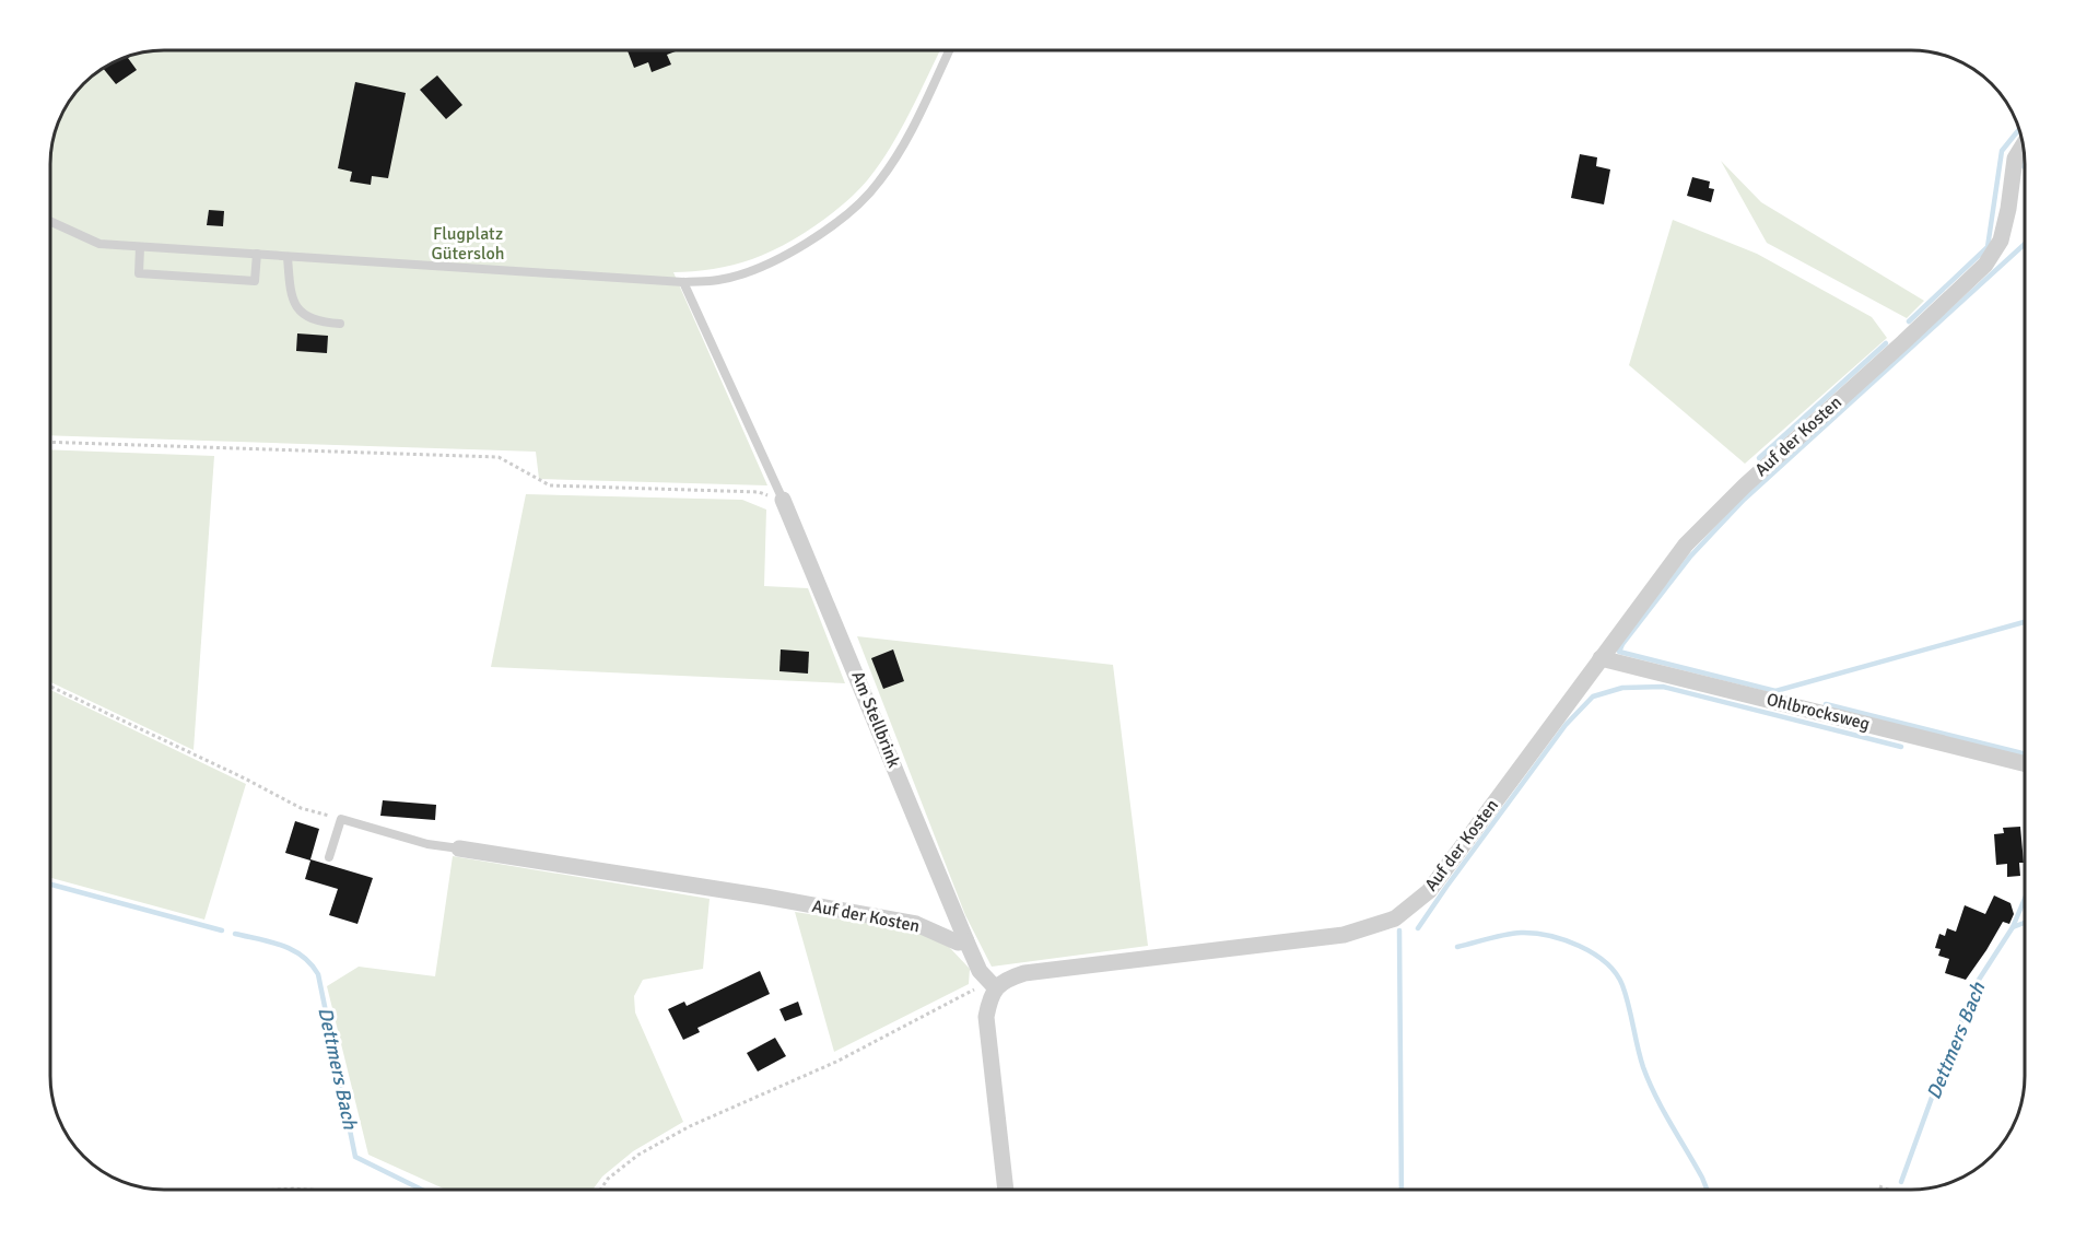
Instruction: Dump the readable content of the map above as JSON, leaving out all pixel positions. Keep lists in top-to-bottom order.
{
  "streets": {
    "street": ["Auf der Kosten", "Ohlbrocksweg", "Am Stellbrink"]
  },
  "crossings": [
    ["Auf der Kosten", "Ohlbrocksweg"],
    ["Auf der Kosten", "Am Stellbrink"]
  ],
  "water": ["Dettmers Bach"],
  "parks": ["Flugplatz Gütersloh"]
}
